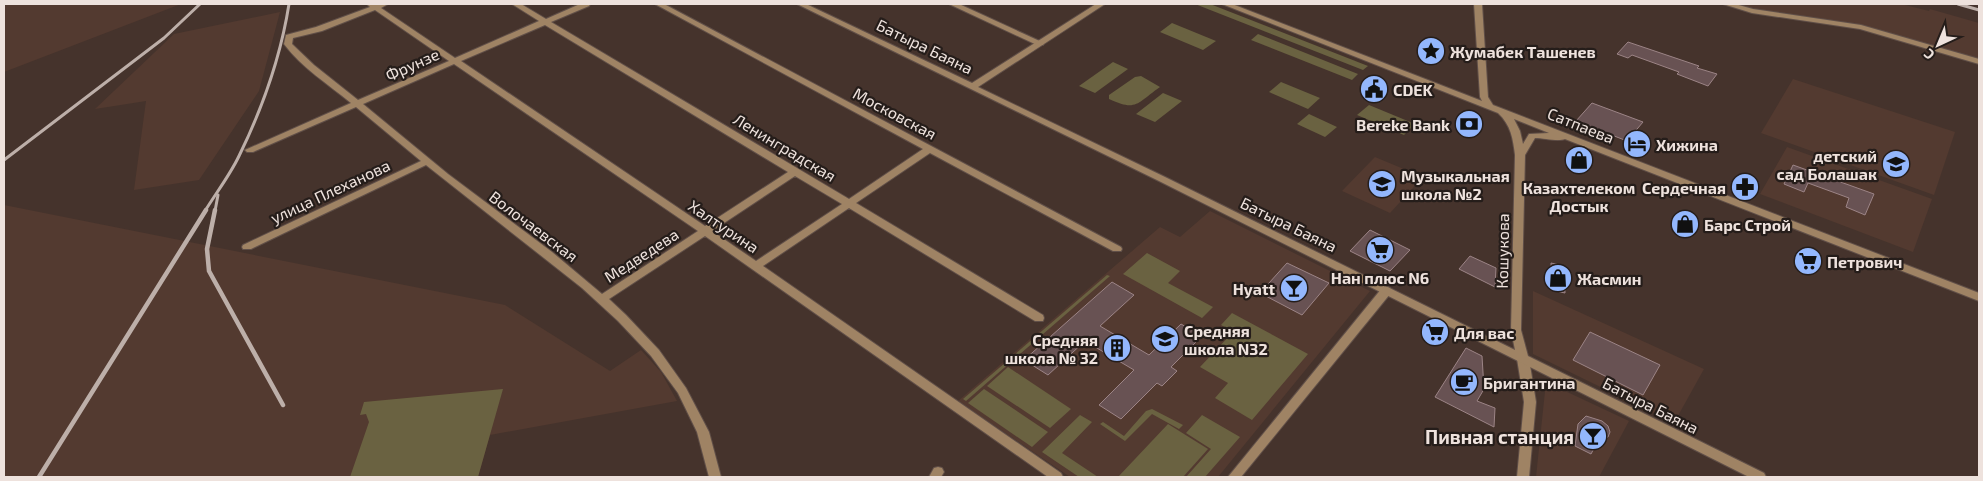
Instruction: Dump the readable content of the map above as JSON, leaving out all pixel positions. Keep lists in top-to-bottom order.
{
  "streets": {
    "street": [
      "Батыра Баяна",
      "Фрунзе",
      "Московская",
      "Сатпаева",
      "Ленинградская",
      "улица Плеханова",
      "Волочаевская",
      "Халтурина",
      "Кошукова",
      "Медведева"
    ]
  },
  "crossings": [
    ["Батыра Баяна", "Кошукова"],
    ["Фрунзе", "Ленинградская"],
    ["Фрунзе", "Волочаевская"],
    ["Фрунзе", "Халтурина"],
    ["Сатпаева", "Кошукова"],
    ["Ленинградская", "Медведева"],
    ["улица Плеханова", "Волочаевская"],
    ["Волочаевская", "Халтурина"],
    ["Волочаевская", "Медведева"],
    ["Халтурина", "Медведева"]
  ],
  "places": {
    "place": ["Жумабек Ташенев"],
    "public building": ["CDEK"],
    "bank": ["Bereke Bank"],
    "hotel": ["Хижина"],
    "shop": ["Казахтелеком Достык", "Барс Строй", "Жасмин"],
    "school or university": ["детский сад Болашак", "Музыкальная школа №2", "Средняя школа N32"],
    "pharmacy": ["Сердечная"],
    "supermarket": ["Нан плюс N6", "Петрович", "Для вас"],
    "bar": ["Hyatt", "Пивная станция"],
    "building": ["Средняя школа № 32"],
    "cafe": ["Бригантина"]
  },
  "north": "bottom left"
}
